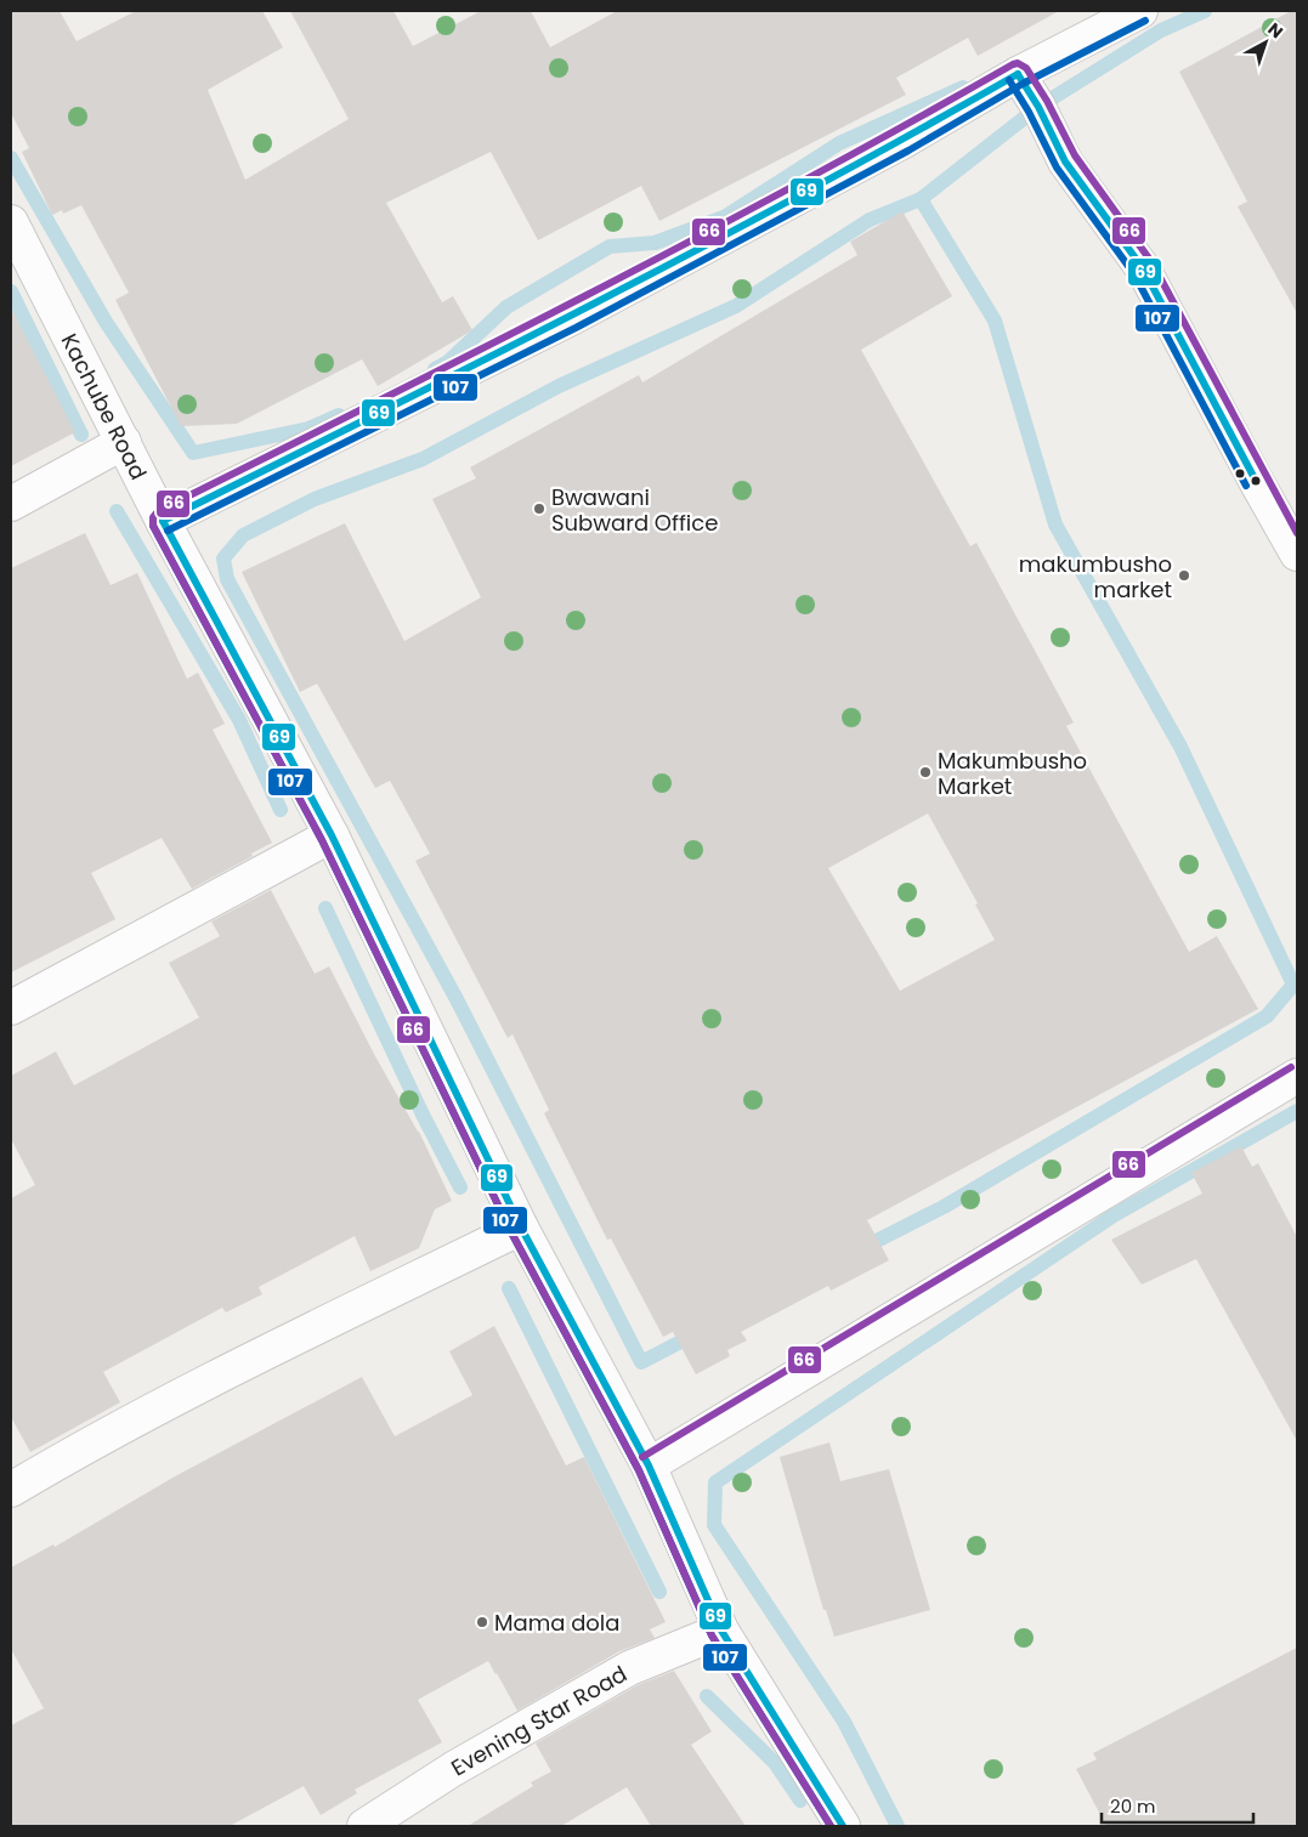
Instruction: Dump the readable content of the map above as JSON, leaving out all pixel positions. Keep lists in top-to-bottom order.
{
  "streets": {
    "street": ["Kachube Road", "Evening Star Road"]
  },
  "crossings": [
    ["Kachube Road", "Evening Star Road"]
  ],
  "places": [
    "Bwawani Subward Office",
    "makumbusho market",
    "Makumbusho Market",
    "Mama dola"
  ],
  "lines": ["transit line 107", "transit line 66", "transit line 69"],
  "scale_bar": "20 m",
  "north": "top right"
}
